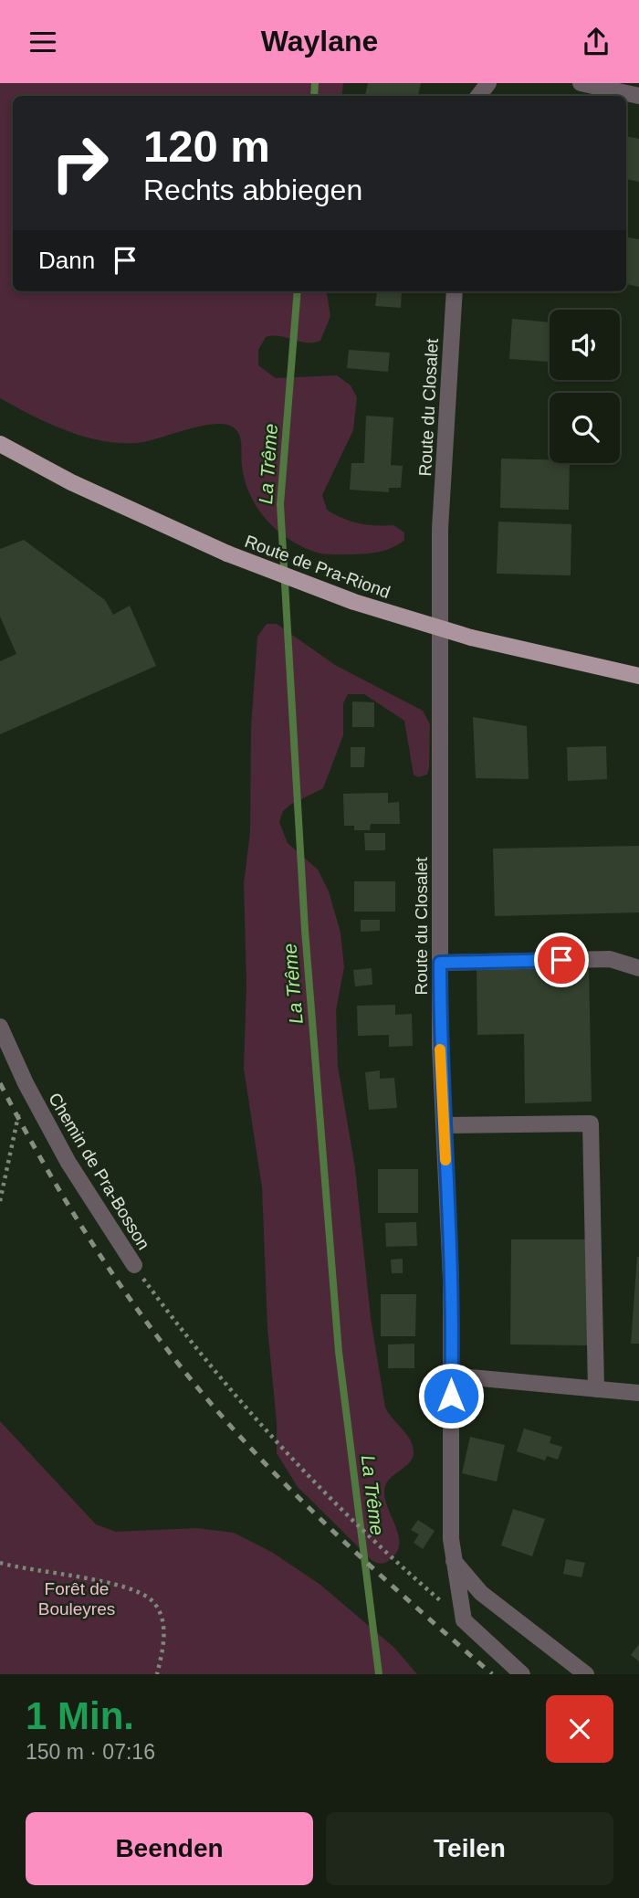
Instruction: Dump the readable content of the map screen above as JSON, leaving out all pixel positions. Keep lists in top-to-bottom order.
{
  "streets": {
    "main road": ["Route de Pra-Riond"],
    "street": ["Route du Closalet", "Chemin de Pra-Bosson"]
  },
  "water": ["La Trême"],
  "parks": ["Forêt de Bouleyres"],
  "page": {
    "header": "Waylane",
    "turn": ["120 m", "Rechts abbiegen"],
    "then": "Dann",
    "heading": ["1 Min.", "150 m · 07:16"],
    "buttons": ["Beenden", "Teilen"]
  }
}
